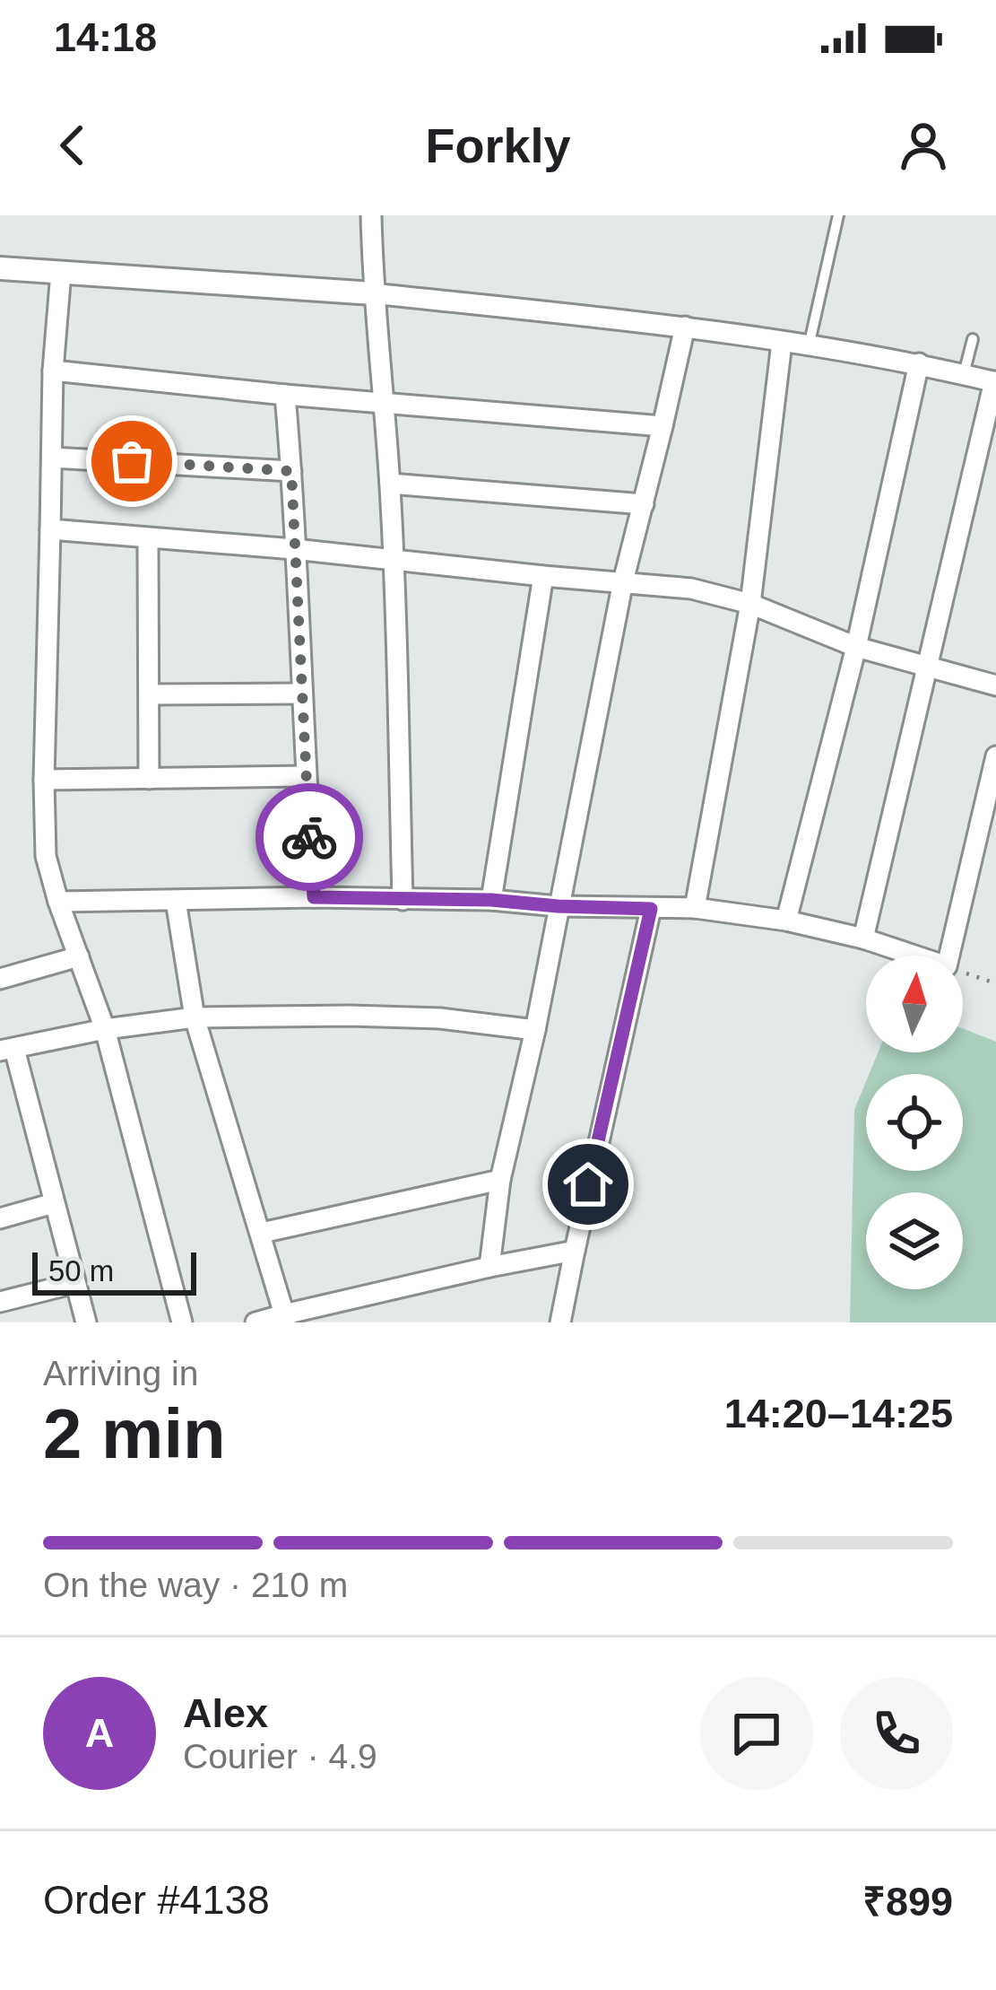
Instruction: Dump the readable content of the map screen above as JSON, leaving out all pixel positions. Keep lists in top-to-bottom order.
{
  "scale_bar": "50 m",
  "north": "top",
  "page": {
    "status": "14:18",
    "header": "Forkly",
    "scale": "50 m",
    "heading": ["2 min", "Arriving in", "14:20–14:25"],
    "panel": [
      "Alex",
      "Courier · 4.9",
      "Order #4138",
      "₹899"
    ],
    "bar": "On the way · 210 m",
    "round": "A"
  }
}
